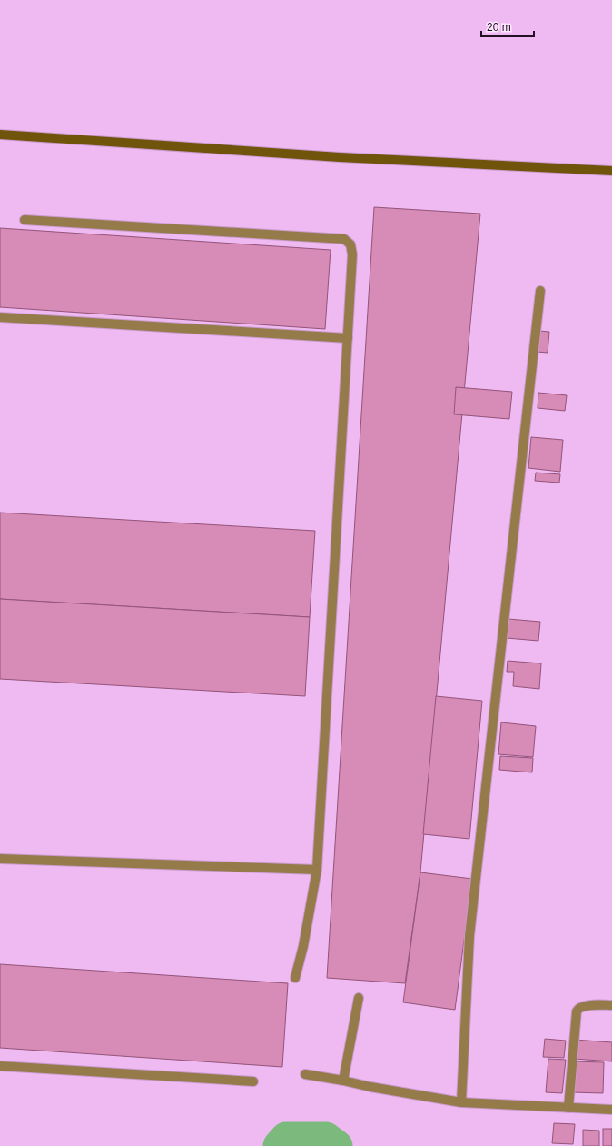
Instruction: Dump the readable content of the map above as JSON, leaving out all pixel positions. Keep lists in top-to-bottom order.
{
  "scale_bar": "20 m"
}
